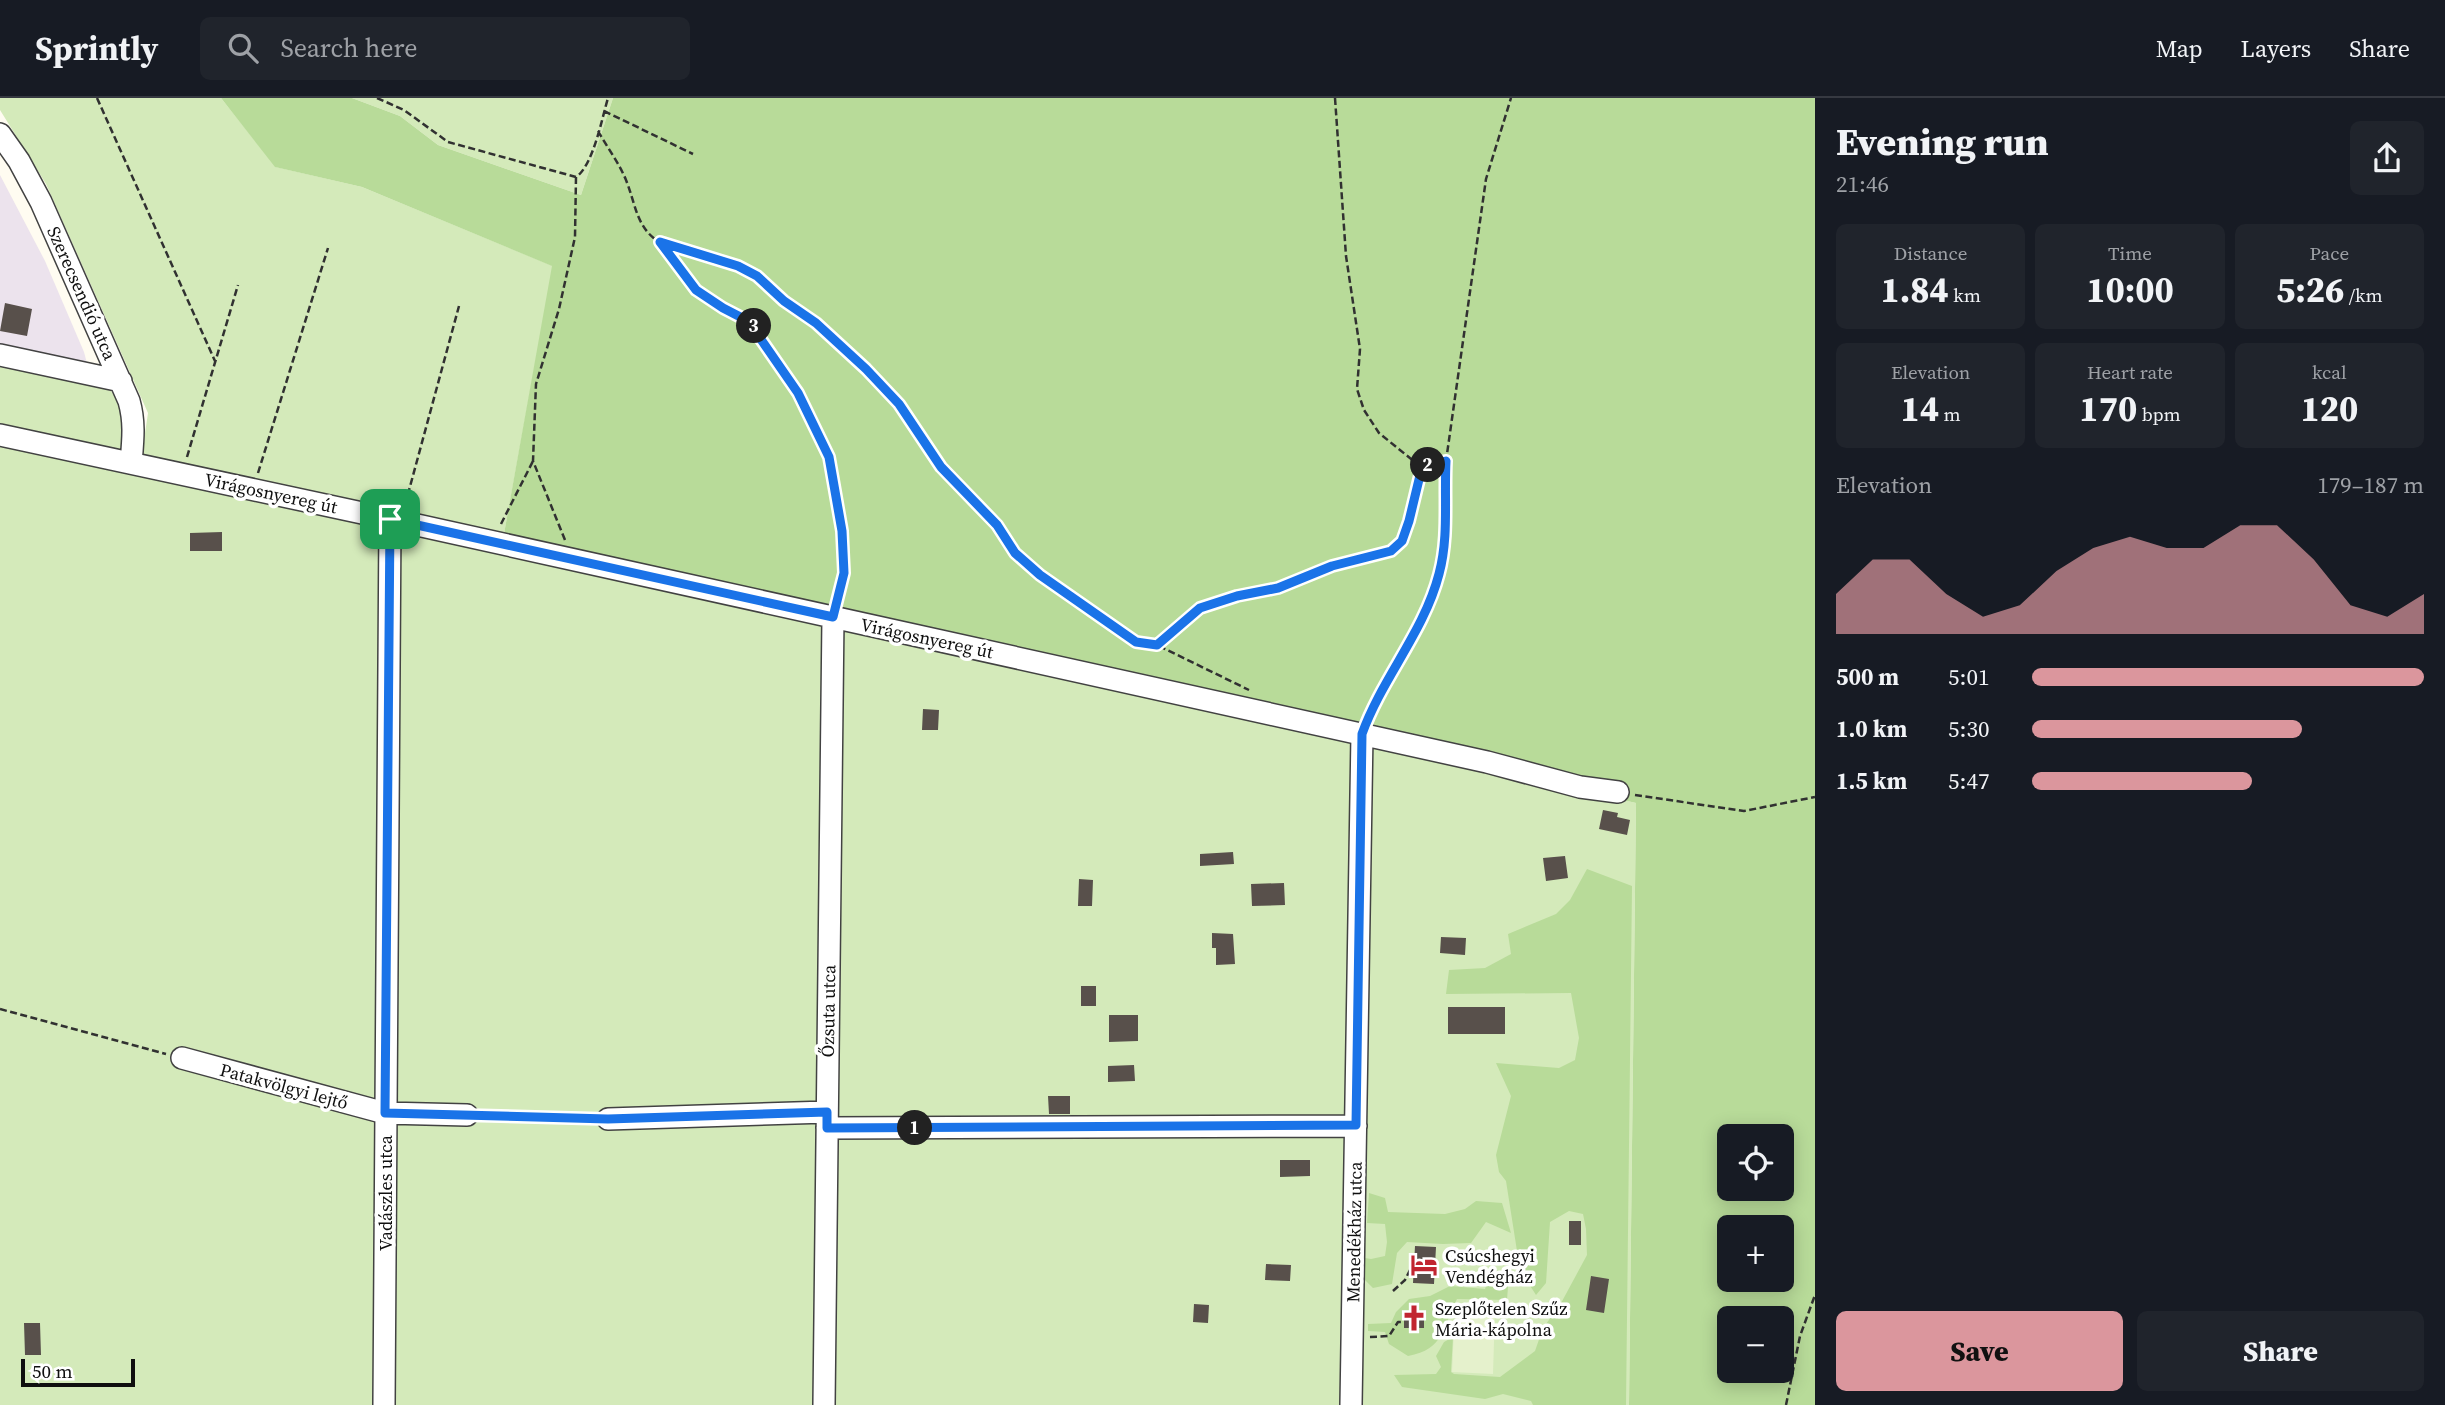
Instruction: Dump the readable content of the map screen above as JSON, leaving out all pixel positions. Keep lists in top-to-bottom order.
{
  "streets": {
    "street": [
      "Szerecsendió utca",
      "Virágosnyereg út",
      "Őzsuta utca",
      "Patakvölgyi lejtő",
      "Vadászles utca",
      "Menedékház utca"
    ]
  },
  "crossings": [
    ["Szerecsendió utca", "Virágosnyereg út"],
    ["Virágosnyereg út", "Őzsuta utca"],
    ["Virágosnyereg út", "Vadászles utca"],
    ["Virágosnyereg út", "Menedékház utca"],
    ["Patakvölgyi lejtő", "Vadászles utca"]
  ],
  "places": {
    "hotel": ["Csúcshegyi Vendégház"],
    "church": ["Szeplőtelen Szűz Mária-kápolna"]
  },
  "scale_bar": "50 m",
  "page": {
    "header": "Sprintly",
    "search": "Search here",
    "nav": ["Map", "Layers", "Share"],
    "heading": ["Evening run", "21:46"],
    "stats": [
      ["Distance", "1.84 km"],
      ["Time", "10:00"],
      ["Pace", "5:26 /km"],
      ["Elevation", "14 m"],
      ["Heart rate", "170 bpm"],
      ["kcal", "120"]
    ],
    "pins": ["3", "2", "1"],
    "chart": ["Elevation", "179–187 m"],
    "list": [
      {
        "name": "500 m",
        "note": "5:01"
      },
      {
        "name": "1.0 km",
        "note": "5:30"
      },
      {
        "name": "1.5 km",
        "note": "5:47"
      }
    ],
    "map_buttons": ["+", "−"],
    "buttons": ["Save", "Share"],
    "scale": "50 m"
  }
}
